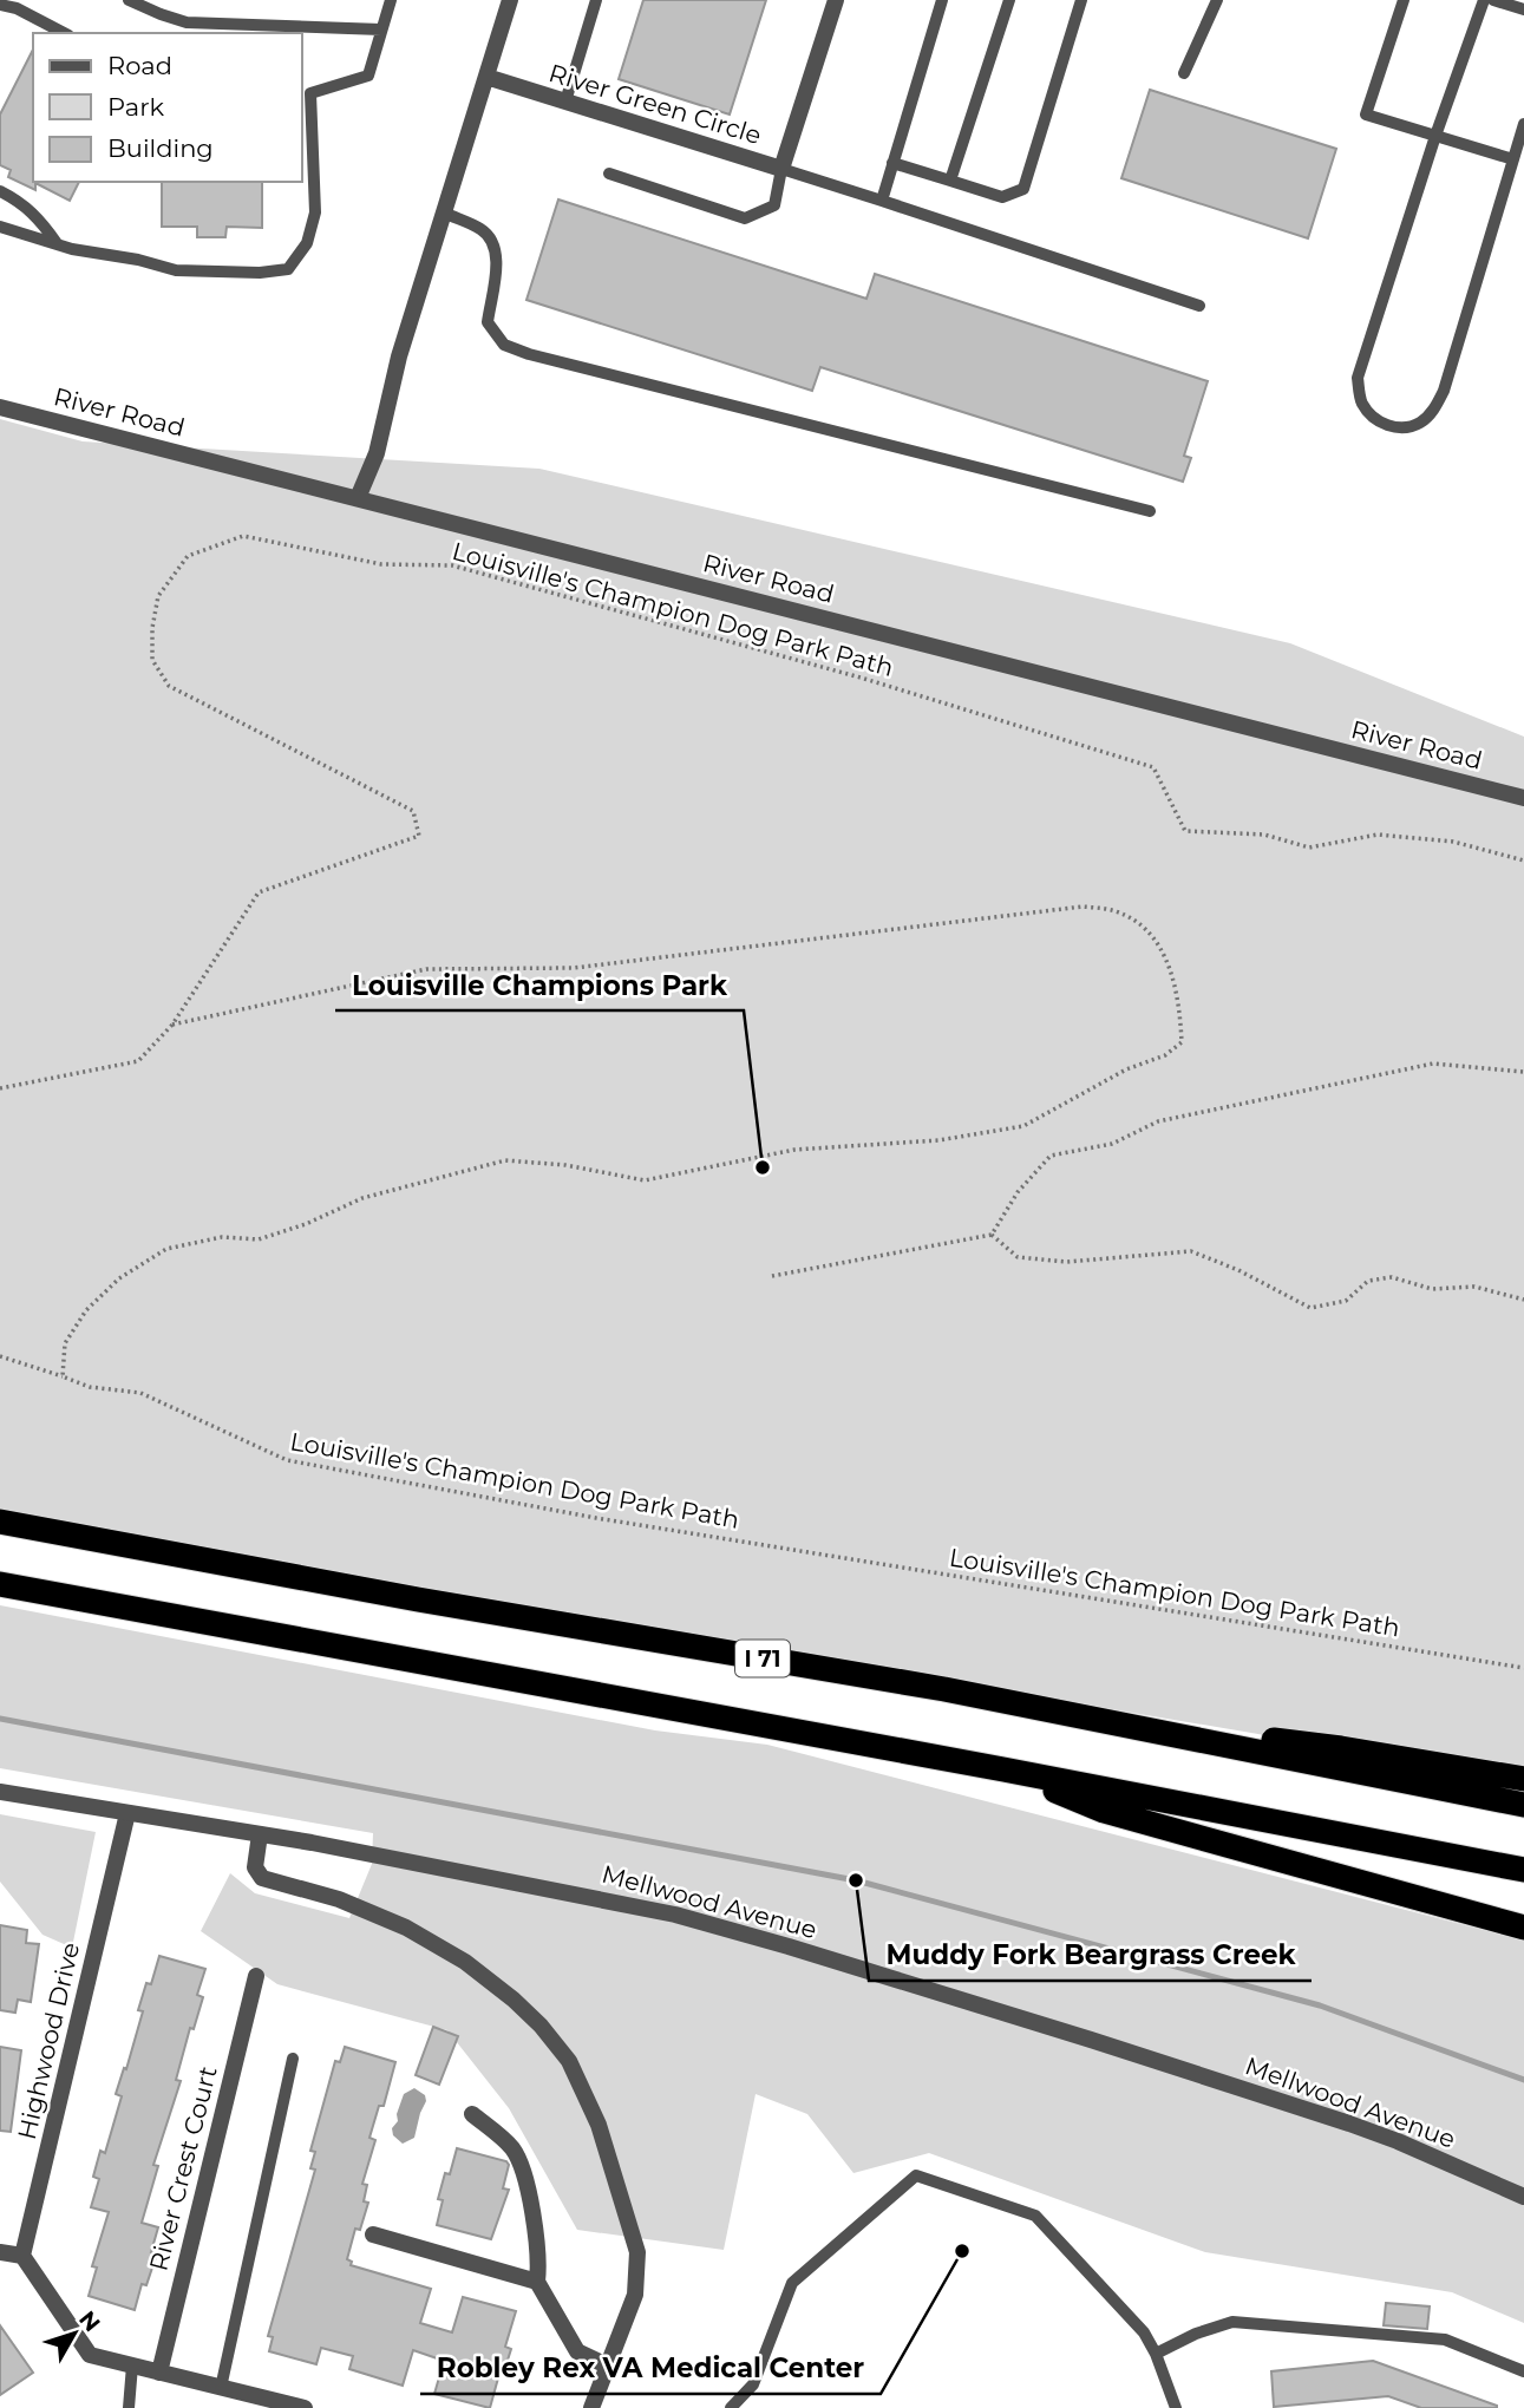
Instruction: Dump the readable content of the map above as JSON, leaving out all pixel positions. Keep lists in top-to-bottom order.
{
  "streets": {
    "highway": ["I 71"],
    "street": [
      "River Green Circle",
      "River Road",
      "Mellwood Avenue",
      "Highwood Drive",
      "River Crest Court"
    ],
    "path": ["Louisville's Champion Dog Park Path"]
  },
  "crossings": [
    ["Mellwood Avenue", "Highwood Drive"]
  ],
  "places": ["Louisville Champions Park", "Muddy Fork Beargrass Creek", "Robley Rex VA Medical Center"],
  "legend": ["Road", "Park", "Building"],
  "north": "top right"
}
